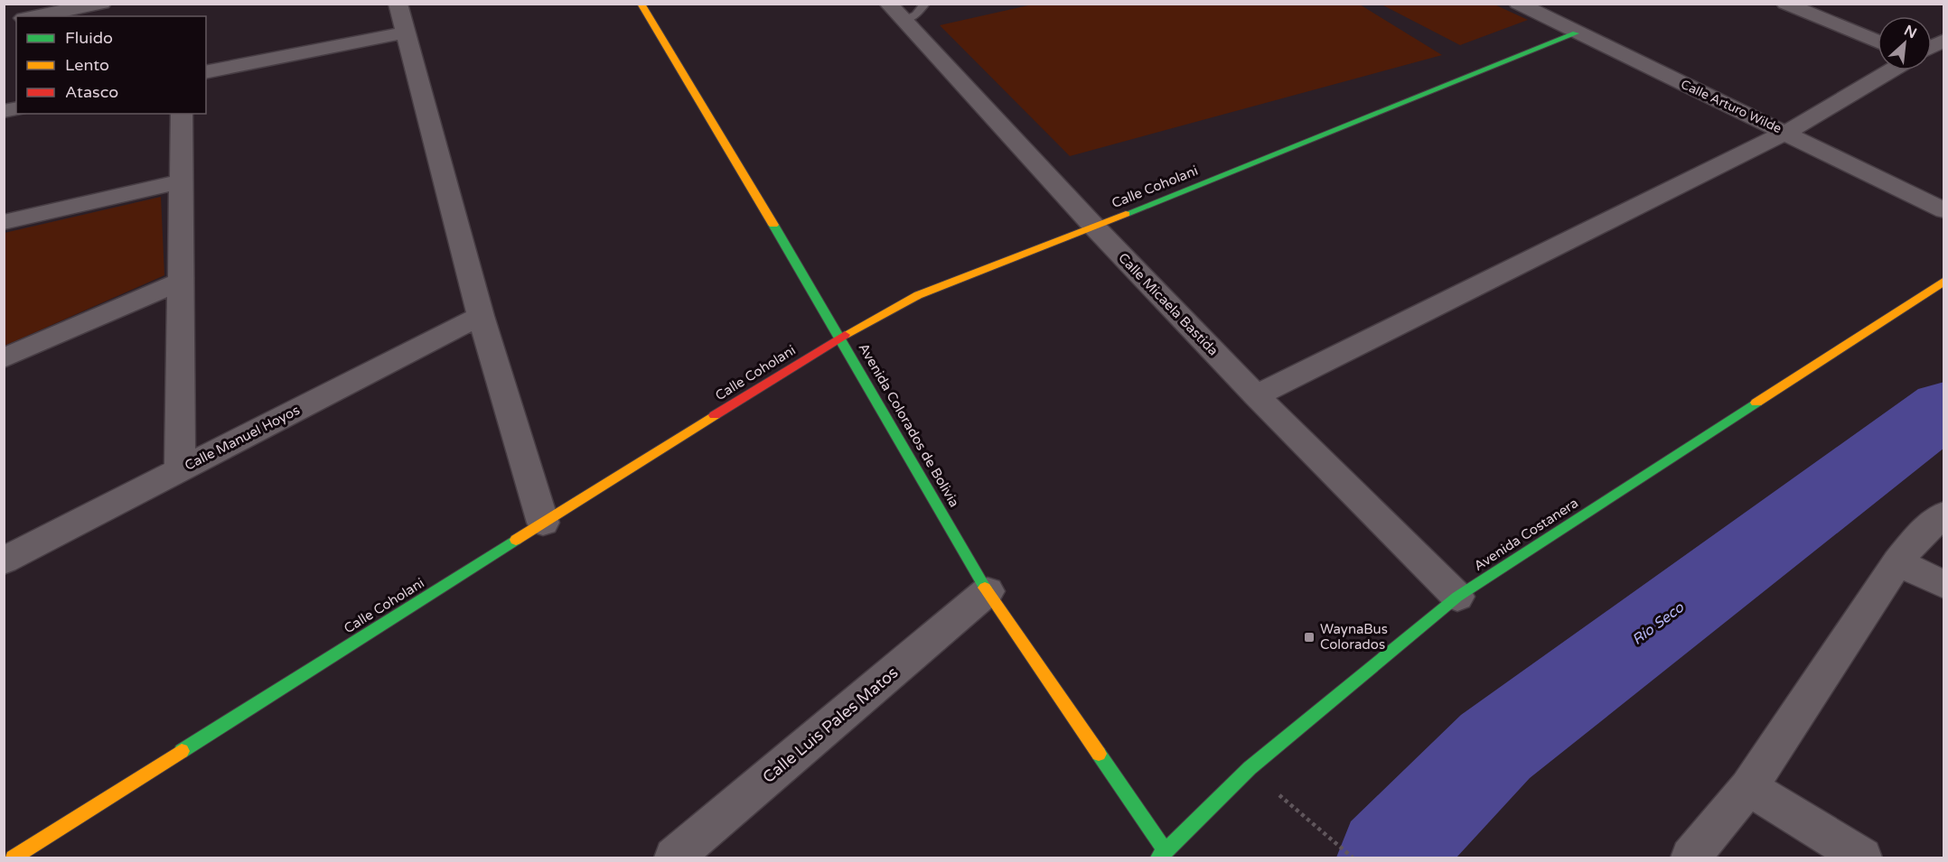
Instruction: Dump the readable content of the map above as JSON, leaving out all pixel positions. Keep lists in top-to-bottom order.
{
  "streets": {
    "street": [
      "Calle Arturo Wilde",
      "Calle Coholani",
      "Calle Micaela Bastida",
      "Avenida Colorados de Bolivia",
      "Calle Manuel Hoyos",
      "Avenida Costanera",
      "Calle Luis Pales Matos"
    ]
  },
  "crossings": [
    ["Calle Arturo Wilde", "Calle Coholani"],
    ["Calle Coholani", "Calle Micaela Bastida"],
    ["Calle Coholani", "Avenida Colorados de Bolivia"],
    ["Calle Micaela Bastida", "Avenida Costanera"],
    ["Avenida Colorados de Bolivia", "Avenida Costanera"],
    ["Avenida Colorados de Bolivia", "Calle Luis Pales Matos"]
  ],
  "water": ["Río Seco"],
  "places": {
    "transit": ["WaynaBus Colorados"]
  },
  "legend": ["Fluido", "Lento", "Atasco"],
  "north": "top right"
}
